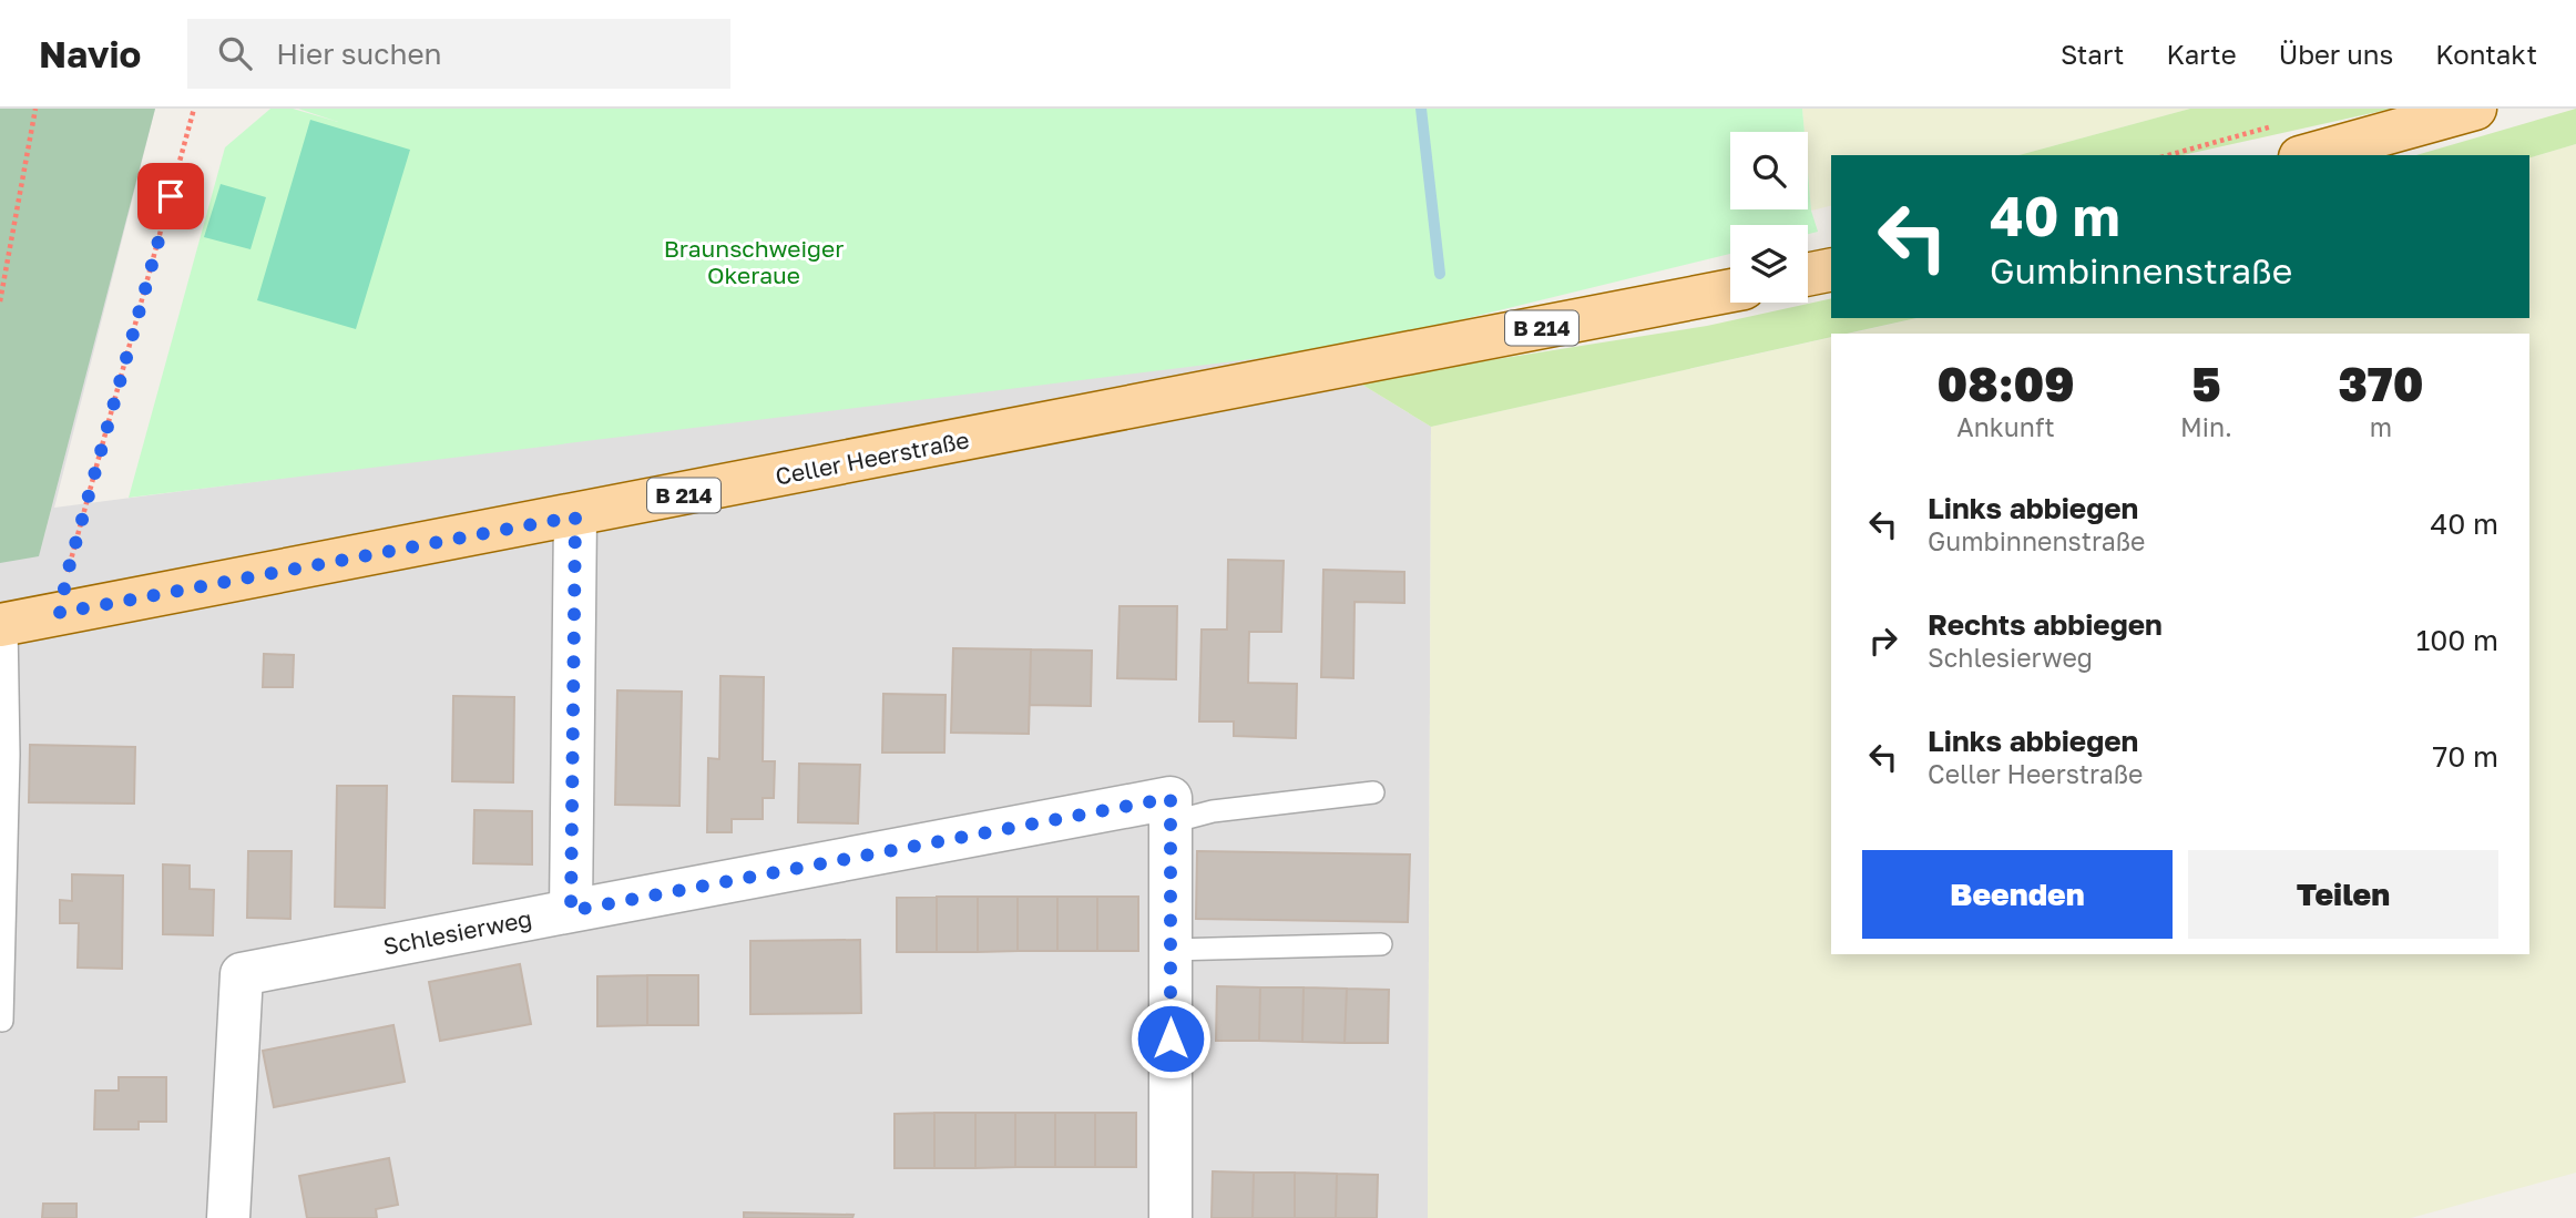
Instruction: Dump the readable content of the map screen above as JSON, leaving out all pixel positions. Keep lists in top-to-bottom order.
{
  "streets": {
    "main road": ["B 214", "Celler Heerstraße"],
    "street": ["Schlesierweg"]
  },
  "parks": ["Braunschweiger Okeraue"],
  "page": {
    "header": "Navio",
    "search": "Hier suchen",
    "nav": [
      "Start",
      "Karte",
      "Über uns",
      "Kontakt"
    ],
    "turn": ["40 m", "Gumbinnenstraße"],
    "eta": [
      "08:09",
      "Ankunft",
      "5",
      "Min.",
      "370",
      "m"
    ],
    "list": [
      {
        "name": "Links abbiegen",
        "note": "Gumbinnenstraße",
        "value": "40 m"
      },
      {
        "name": "Rechts abbiegen",
        "note": "Schlesierweg",
        "value": "100 m"
      },
      {
        "name": "Links abbiegen",
        "note": "Celler Heerstraße",
        "value": "70 m"
      }
    ],
    "buttons": ["Beenden", "Teilen"]
  }
}
